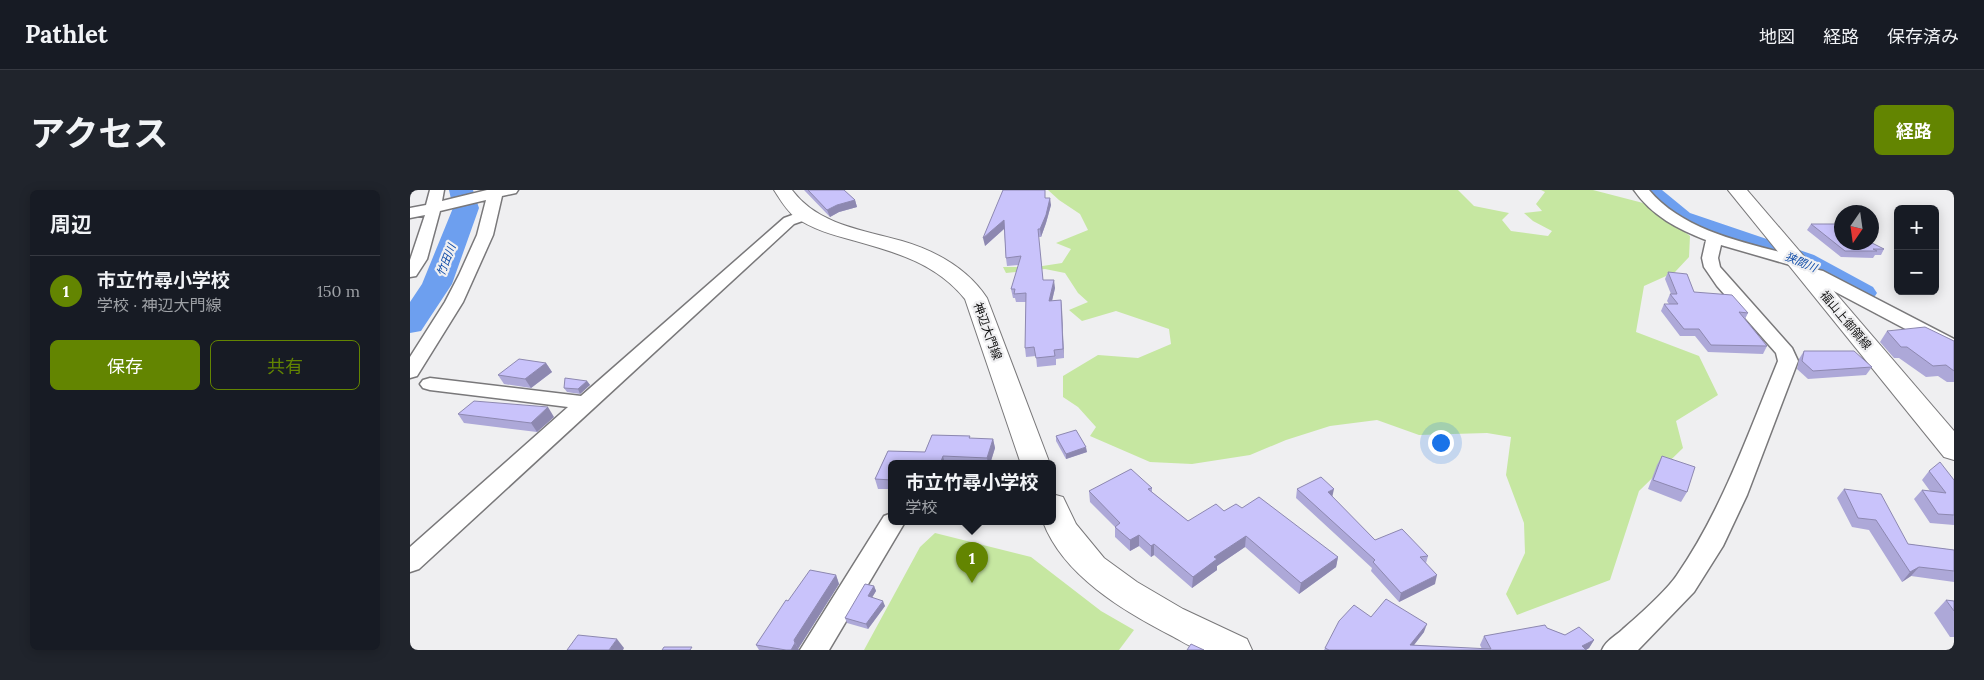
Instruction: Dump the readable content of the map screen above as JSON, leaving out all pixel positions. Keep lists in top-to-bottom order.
{
  "streets": {
    "main road": ["福山上御領線", "神辺大門線"]
  },
  "water": ["竹田川", "狭間川"],
  "north": "bottom",
  "page": {
    "header": "Pathlet",
    "nav": ["地図", "経路", "保存済み"],
    "title": "アクセス",
    "buttons": [
      "経路",
      ["保存", "共有"]
    ],
    "heading": "周辺",
    "map_buttons": ["+", "−"],
    "list": [
      {
        "mark": "1",
        "name": "市立竹尋小学校",
        "note": "学校 · 神辺大門線",
        "value": "150 m"
      }
    ],
    "popup": ["市立竹尋小学校", "学校"],
    "pins": "1"
  }
}
